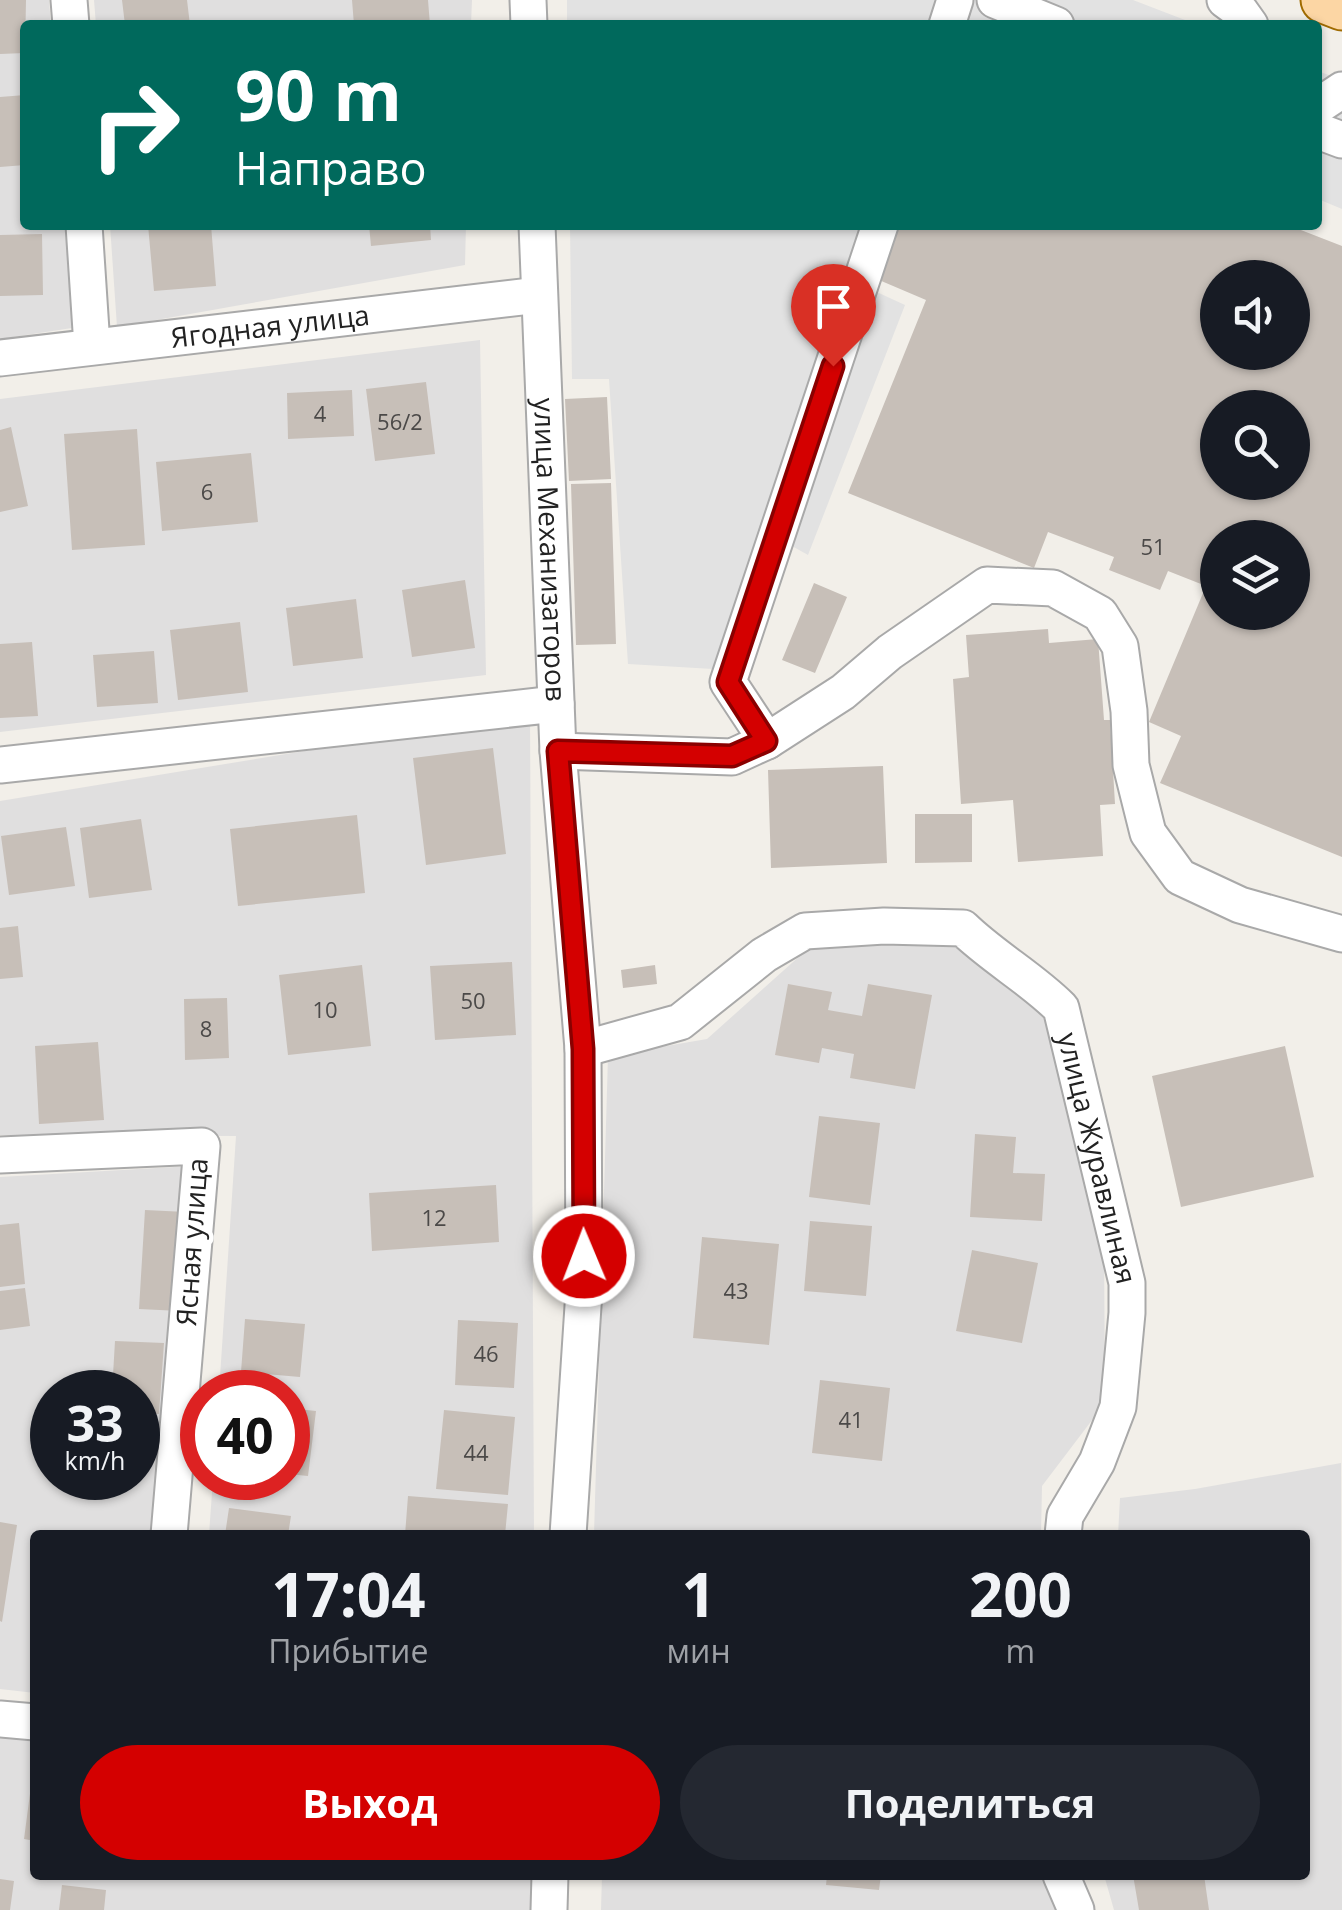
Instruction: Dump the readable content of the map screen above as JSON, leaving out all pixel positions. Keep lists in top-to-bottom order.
{
  "streets": {
    "street": [
      "Ягодная улица",
      "улица Механизаторов",
      "улица Журавлиная",
      "Ясная улица"
    ]
  },
  "crossings": [
    ["Ягодная улица", "улица Механизаторов"],
    ["улица Механизаторов", "улица Журавлиная"]
  ],
  "house_numbers": [
    "4",
    "56/2",
    "6",
    "51",
    "50",
    "10",
    "8",
    "12",
    "43",
    "46",
    "41",
    "44"
  ],
  "page": {
    "turn": ["90 m", "Направо"],
    "speed": "33 km/h",
    "limit": "40",
    "eta": [
      "17:04",
      "Прибытие",
      "1",
      "мин",
      "200",
      "m"
    ],
    "buttons": ["Выход", "Поделиться"]
  }
}
